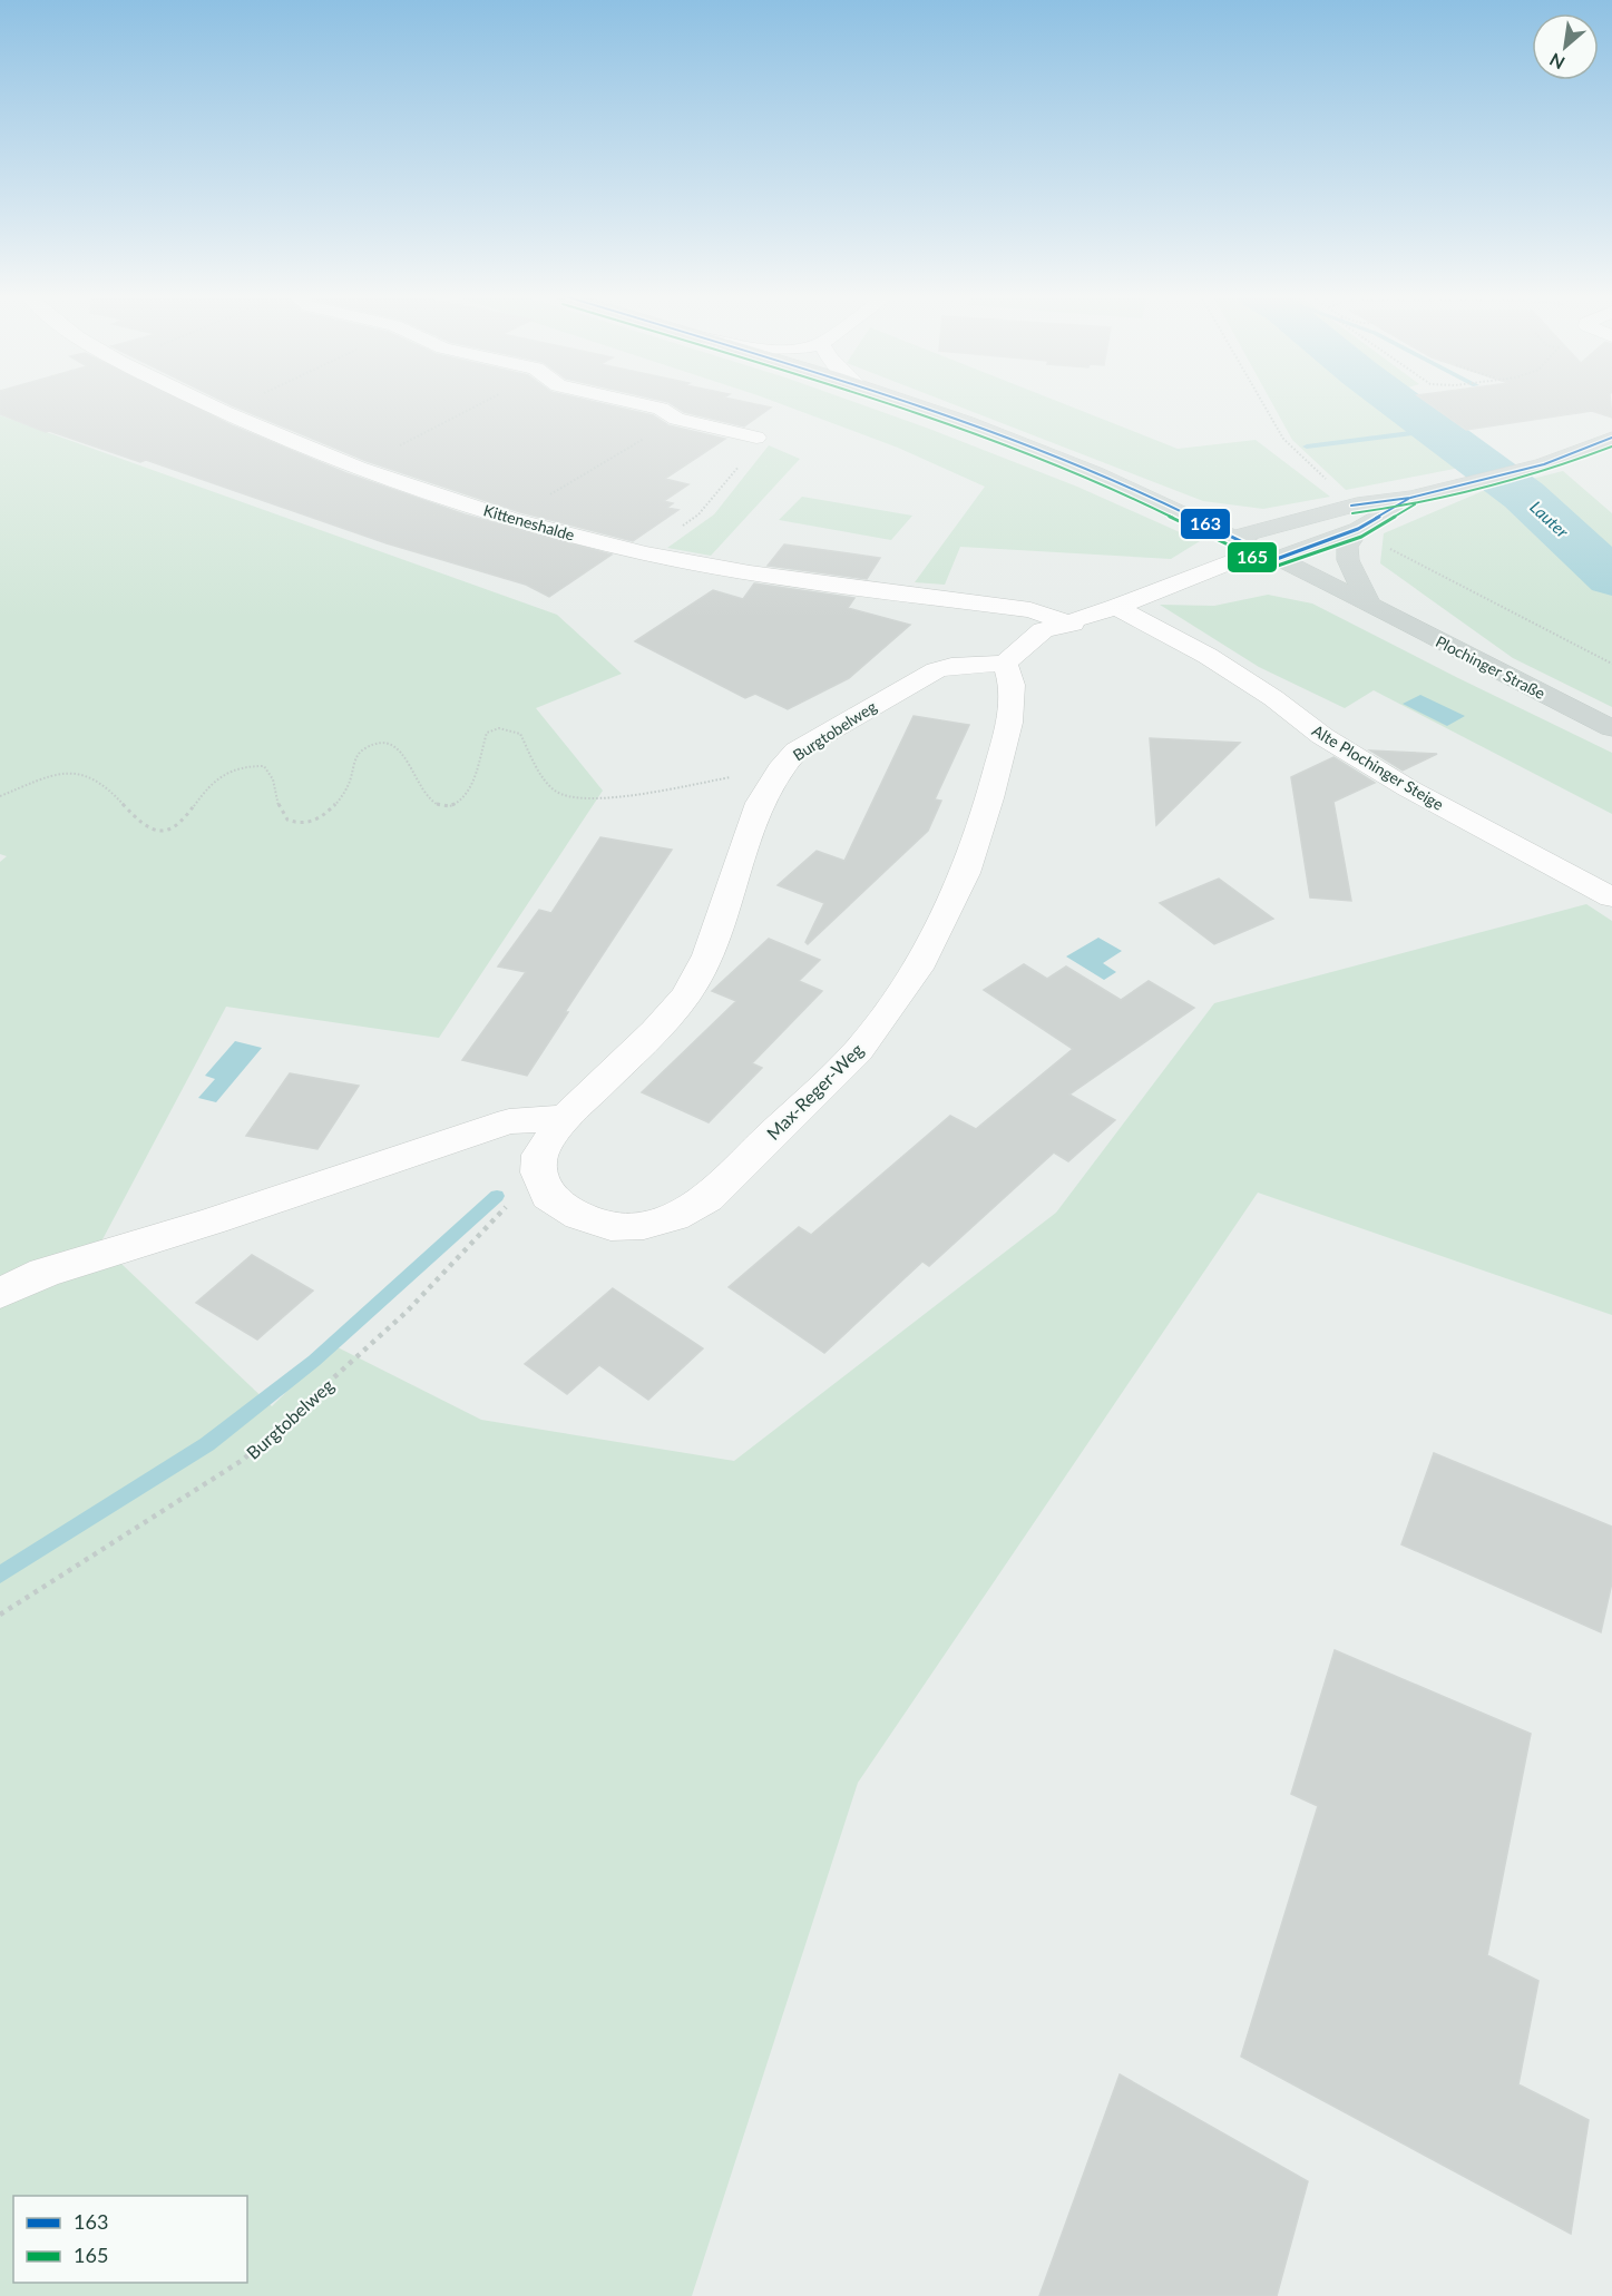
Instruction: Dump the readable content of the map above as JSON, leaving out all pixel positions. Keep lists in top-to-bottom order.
{
  "streets": {
    "main road": ["Plochinger Straße"],
    "street": [
      "Kitteneshalde",
      "Burgtobelweg",
      "Alte Plochinger Steige",
      "Max-Reger-Weg"
    ]
  },
  "crossings": [
    ["Burgtobelweg", "Max-Reger-Weg"]
  ],
  "water": ["Lauter"],
  "lines": ["transit line 163", "transit line 165"],
  "legend": ["163", "165"],
  "north": "bottom left"
}
